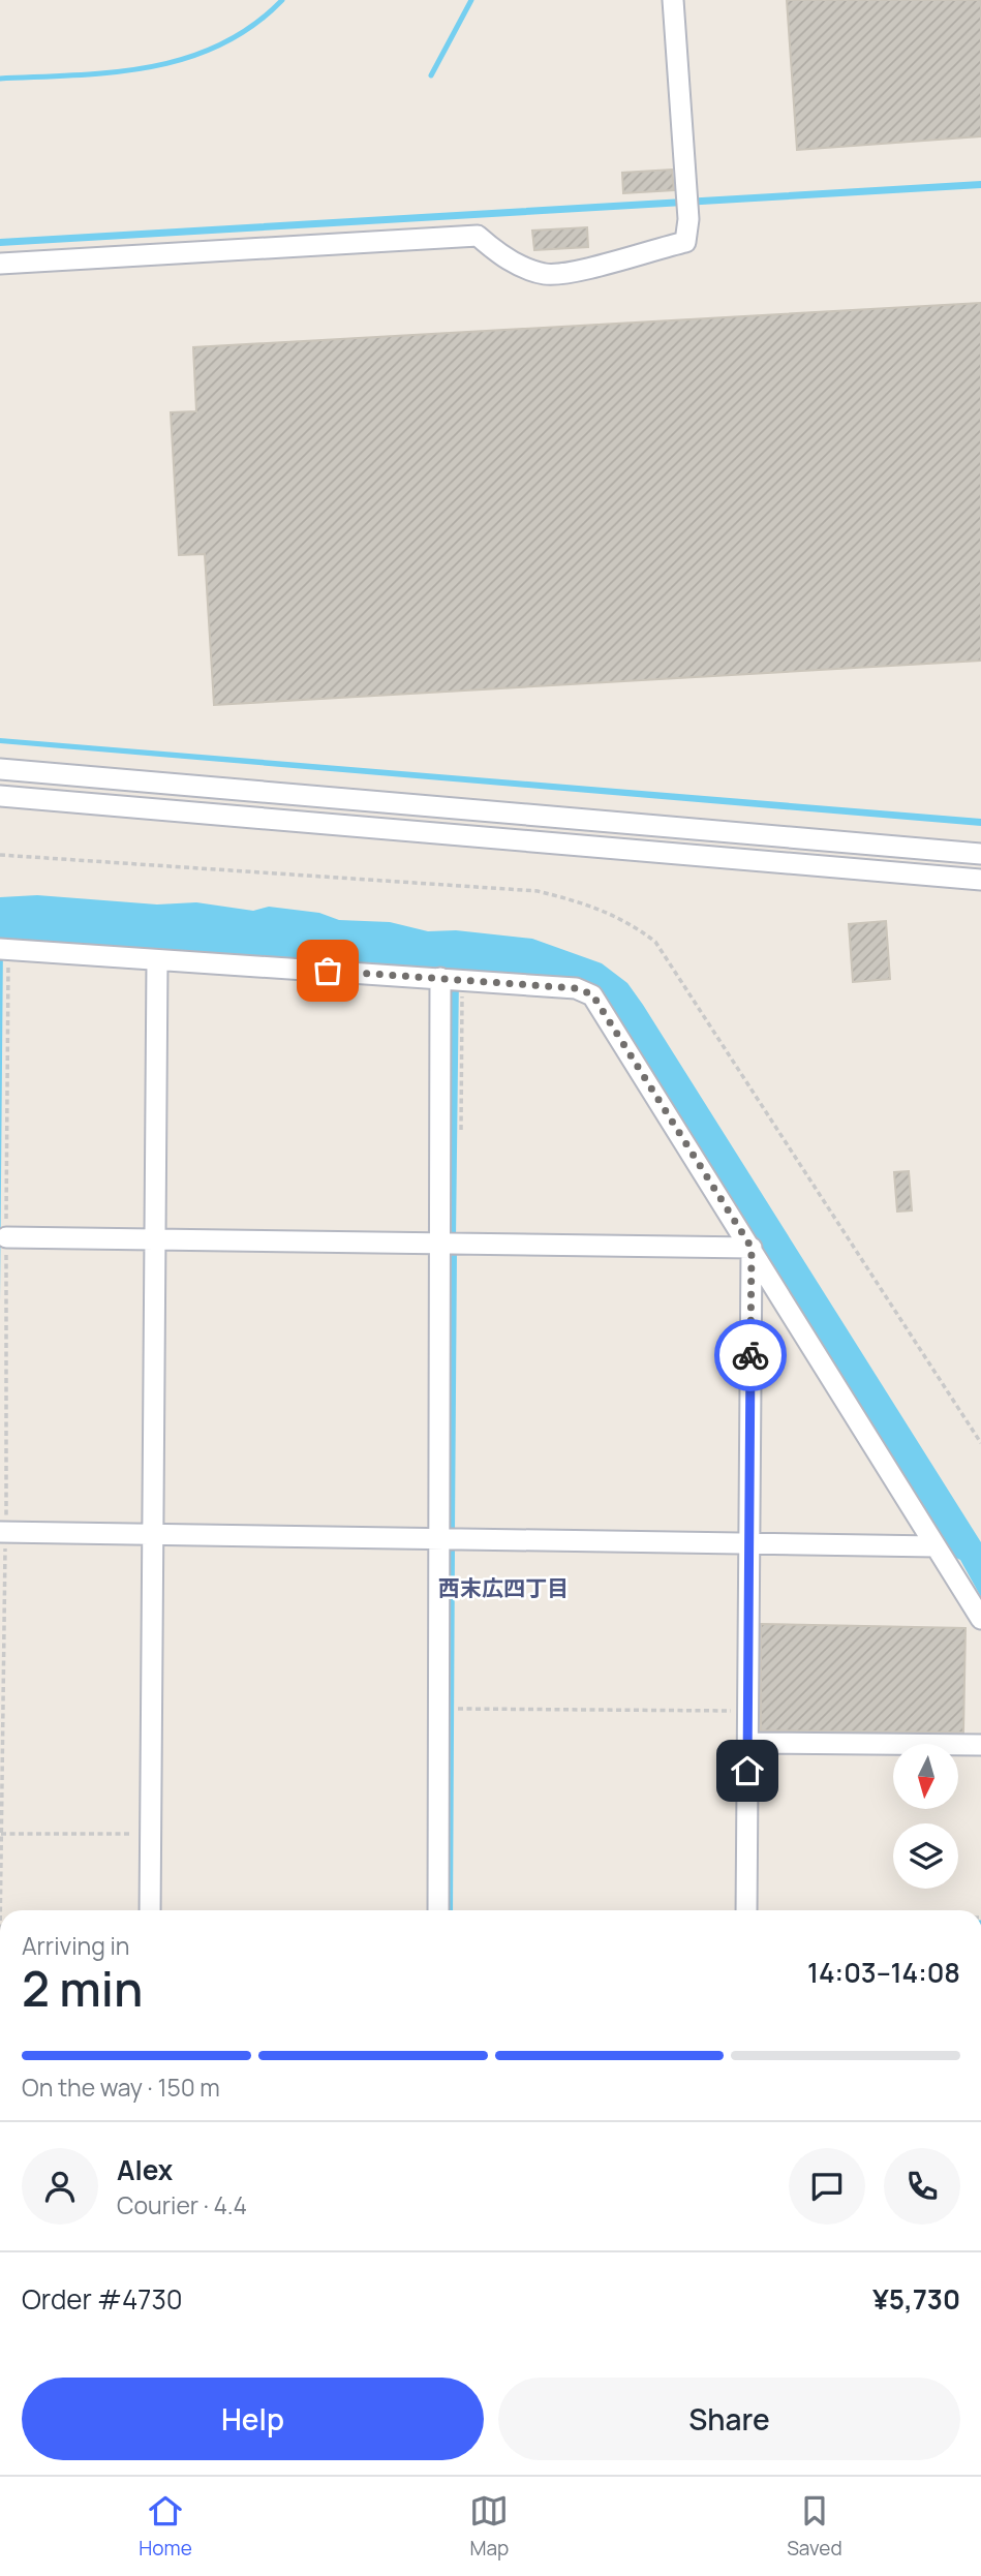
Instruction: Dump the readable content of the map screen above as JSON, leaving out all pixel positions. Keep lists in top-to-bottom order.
{
  "districts": ["西末広四丁目"],
  "north": "bottom",
  "page": {
    "heading": ["2 min", "Arriving in", "14:03–14:08"],
    "panel": [
      "Alex",
      "Courier · 4.4",
      "Order #4730",
      "¥5,730"
    ],
    "bar": "On the way · 150 m",
    "buttons": ["Help", "Share"],
    "tabs": ["Home", "Map", "Saved"]
  }
}
